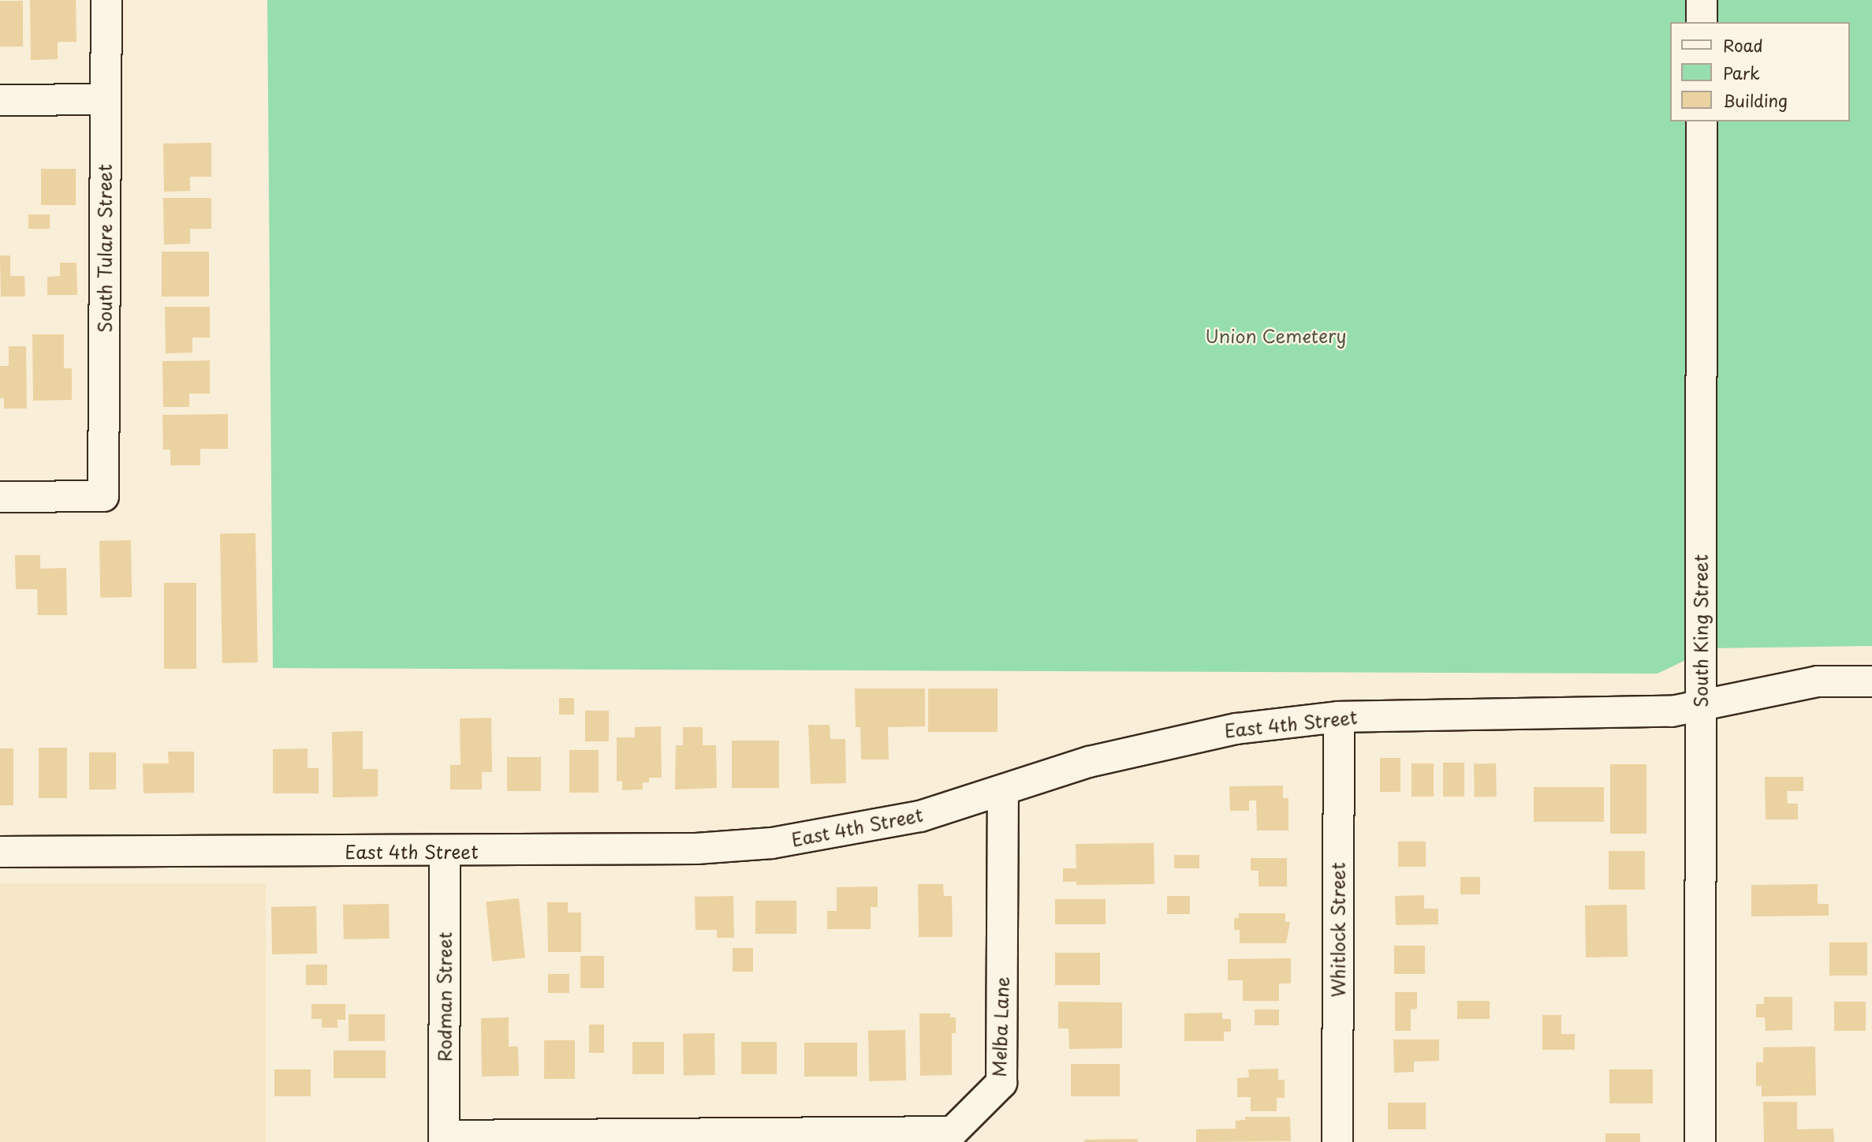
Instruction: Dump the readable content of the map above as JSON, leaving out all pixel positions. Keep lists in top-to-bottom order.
{
  "streets": {
    "street": [
      "South Tulare Street",
      "South King Street",
      "East 4th Street",
      "Whitlock Street",
      "Rodman Street",
      "Melba Lane"
    ]
  },
  "crossings": [
    ["South King Street", "East 4th Street"],
    ["East 4th Street", "Whitlock Street"],
    ["East 4th Street", "Rodman Street"],
    ["East 4th Street", "Melba Lane"],
    ["Rodman Street", "Melba Lane"]
  ],
  "parks": ["Union Cemetery"],
  "legend": ["Road", "Park", "Building"]
}
